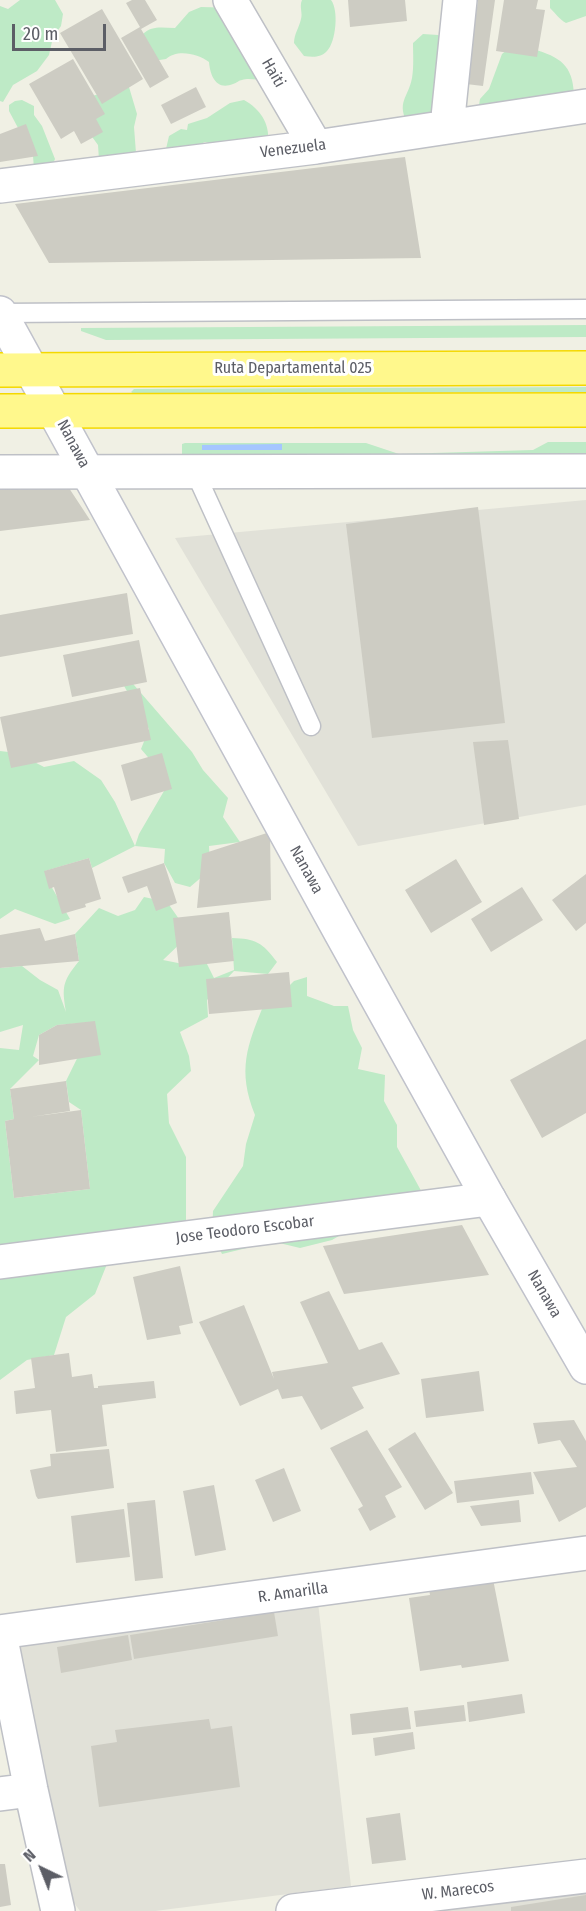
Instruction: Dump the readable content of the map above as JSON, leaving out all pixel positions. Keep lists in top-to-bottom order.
{
  "streets": {
    "highway": ["Ruta Departamental 025"],
    "street": [
      "Haiti",
      "Venezuela",
      "Nanawa",
      "Jose Teodoro Escobar",
      "R. Amarilla",
      "W. Marecos"
    ]
  },
  "crossings": [
    ["Haiti", "Venezuela"],
    ["Ruta Departamental 025", "Nanawa"],
    ["Nanawa", "Jose Teodoro Escobar"]
  ],
  "scale_bar": "20 m",
  "north": "top left"
}
